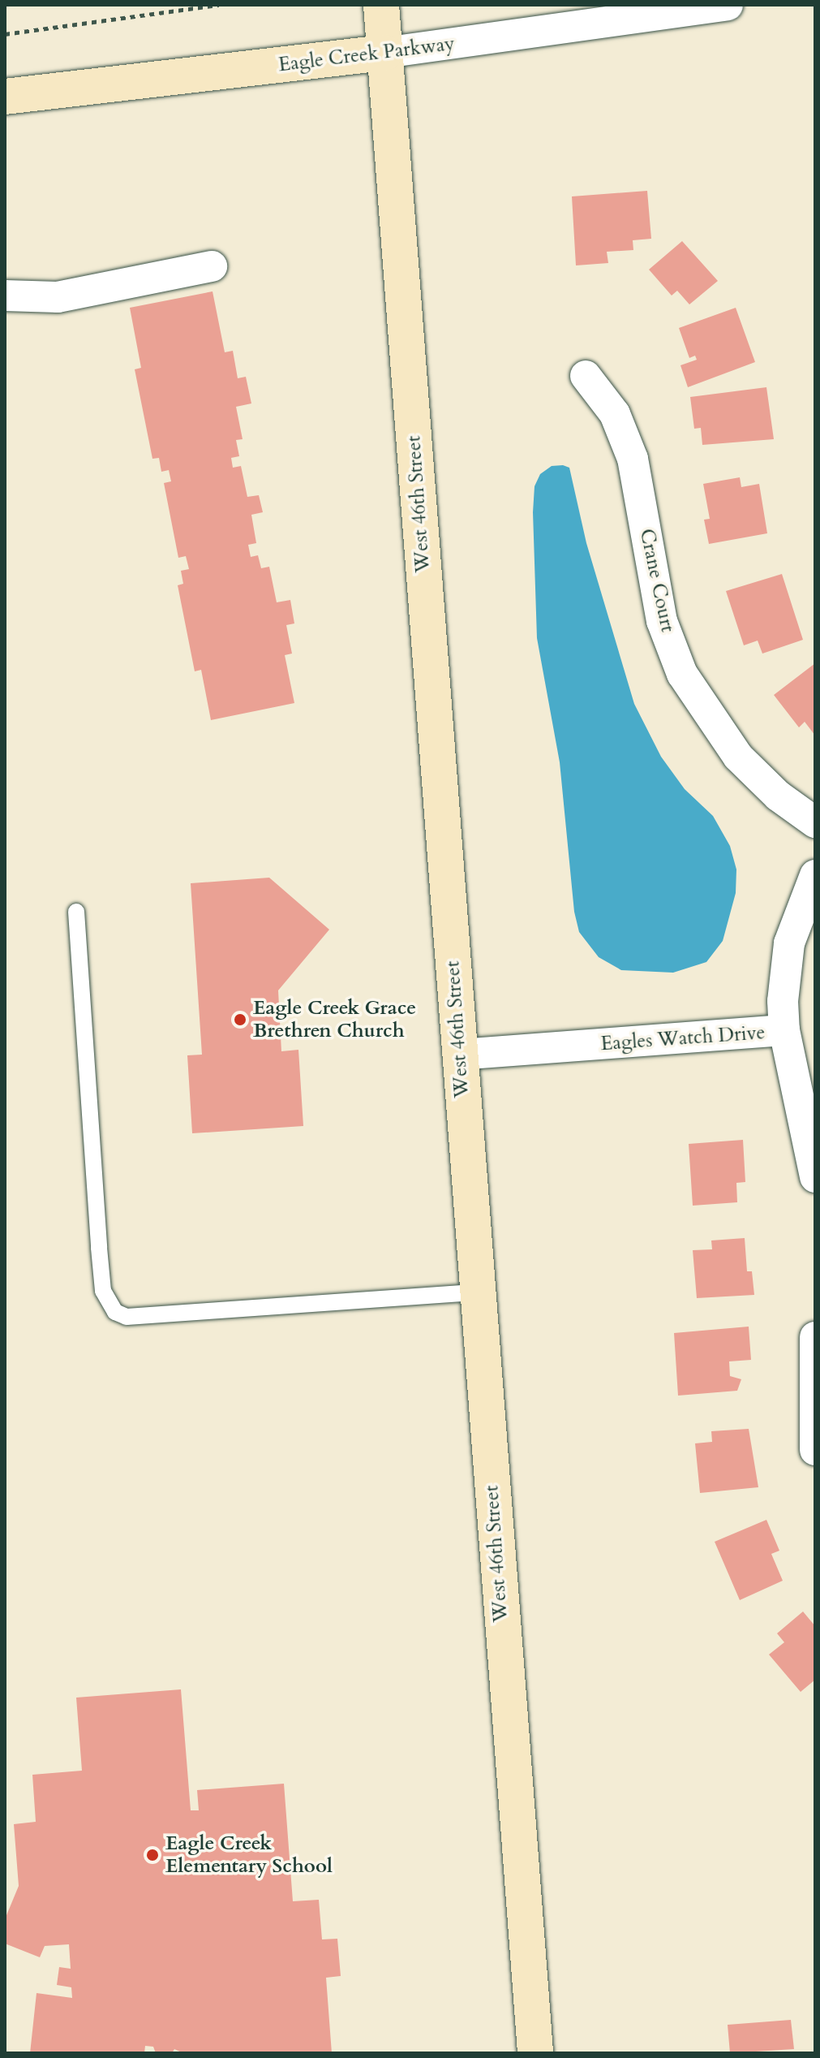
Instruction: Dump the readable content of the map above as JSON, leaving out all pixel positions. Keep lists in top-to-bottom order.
{
  "streets": {
    "street": [
      "Eagle Creek Parkway",
      "West 46th Street",
      "Crane Court",
      "Eagles Watch Drive"
    ]
  },
  "crossings": [
    ["Eagle Creek Parkway", "West 46th Street"],
    ["West 46th Street", "Eagles Watch Drive"]
  ],
  "places": ["Eagle Creek Grace Brethren Church", "Eagle Creek Elementary School"]
}
